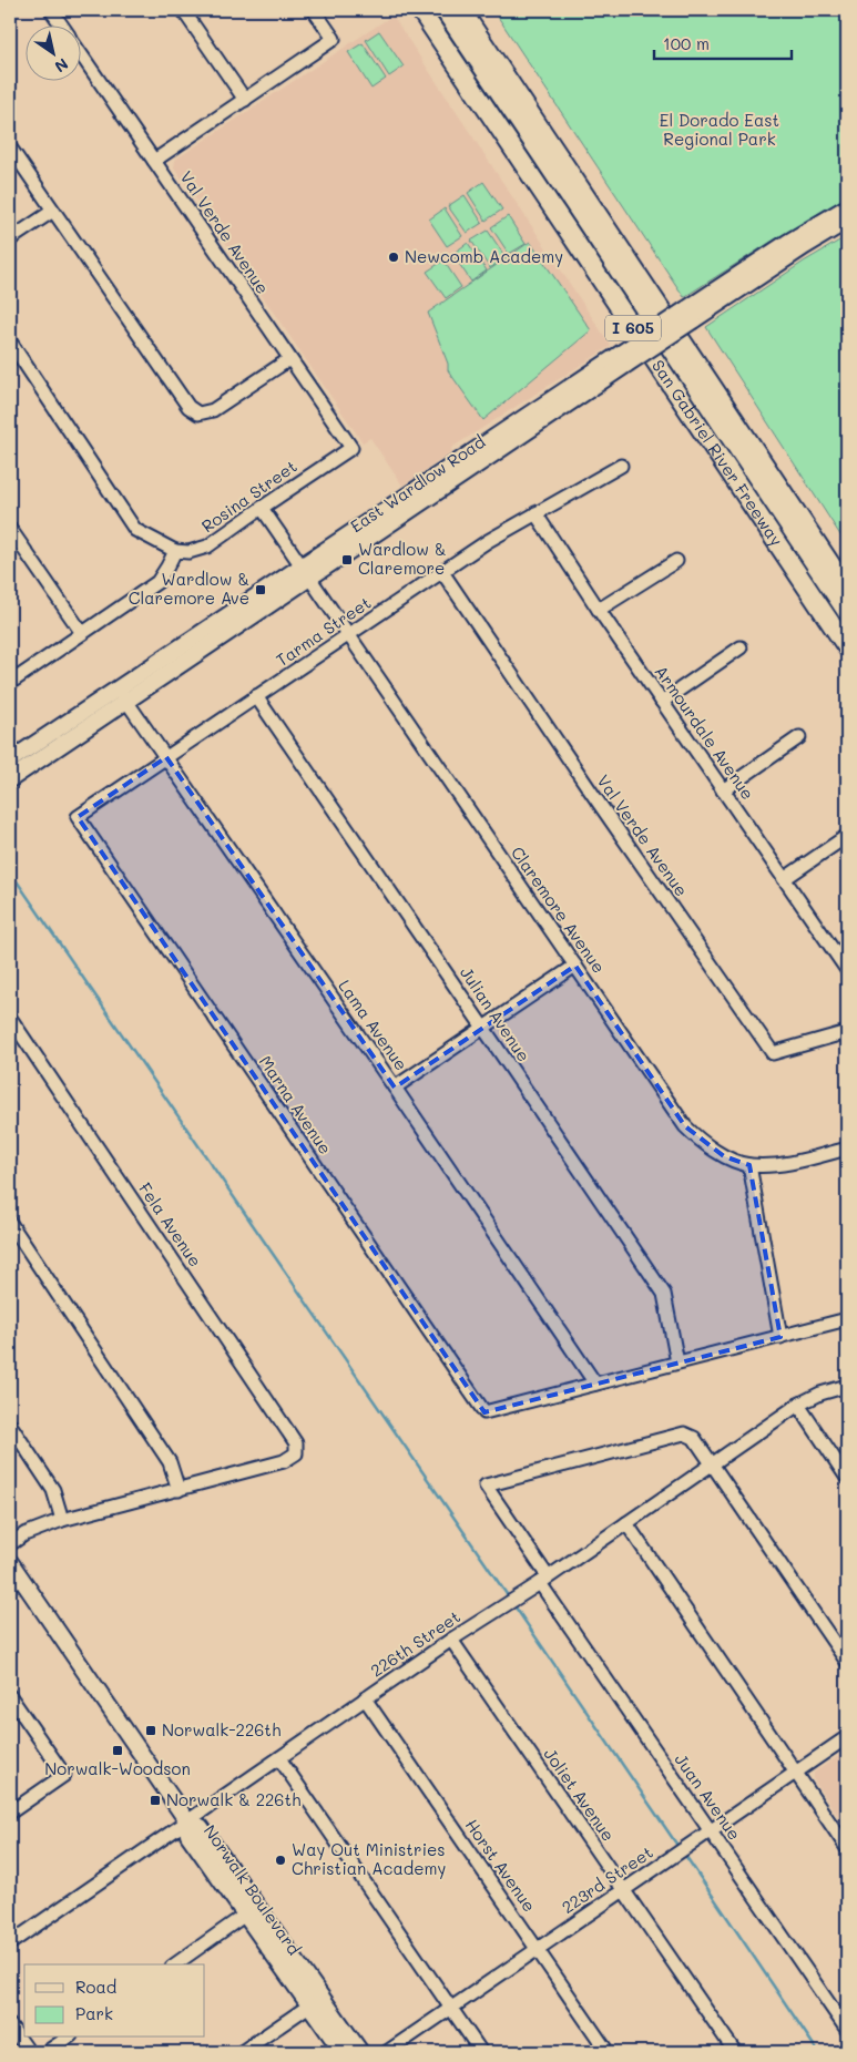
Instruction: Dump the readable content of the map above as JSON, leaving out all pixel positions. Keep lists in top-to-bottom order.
{
  "streets": {
    "highway": ["I 605", "San Gabriel River Freeway"],
    "main road": ["East Wardlow Road", "Norwalk Boulevard"],
    "street": [
      "Val Verde Avenue",
      "Rosina Street",
      "Tarma Street",
      "Armourdale Avenue",
      "Claremore Avenue",
      "Julian Avenue",
      "Lama Avenue",
      "Marna Avenue",
      "Fela Avenue",
      "226th Street",
      "Joliet Avenue",
      "Juan Avenue",
      "Horst Avenue",
      "223rd Street"
    ]
  },
  "crossings": [
    ["Val Verde Avenue", "Rosina Street"],
    ["Val Verde Avenue", "Tarma Street"],
    ["East Wardlow Road", "Claremore Avenue"],
    ["East Wardlow Road", "Lama Avenue"],
    ["Rosina Street", "Claremore Avenue"],
    ["Tarma Street", "Armourdale Avenue"],
    ["Tarma Street", "Claremore Avenue"],
    ["Tarma Street", "Julian Avenue"],
    ["Tarma Street", "Lama Avenue"],
    ["Tarma Street", "Marna Avenue"],
    ["Lama Avenue", "Marna Avenue"],
    ["226th Street", "Joliet Avenue"],
    ["226th Street", "Juan Avenue"],
    ["226th Street", "Horst Avenue"],
    ["226th Street", "Norwalk Boulevard"],
    ["Joliet Avenue", "223rd Street"],
    ["Juan Avenue", "223rd Street"],
    ["Horst Avenue", "223rd Street"]
  ],
  "parks": ["El Dorado East Regional Park"],
  "places": {
    "other": ["Newcomb Academy", "Way Out Ministries Christian Academy"],
    "transit": [
      "Wardlow & Claremore",
      "Wardlow & Claremore Ave",
      "Norwalk-226th",
      "Norwalk-Woodson",
      "Norwalk & 226th"
    ]
  },
  "legend": ["Road", "Park"],
  "scale_bar": "100 m",
  "north": "bottom right"
}
